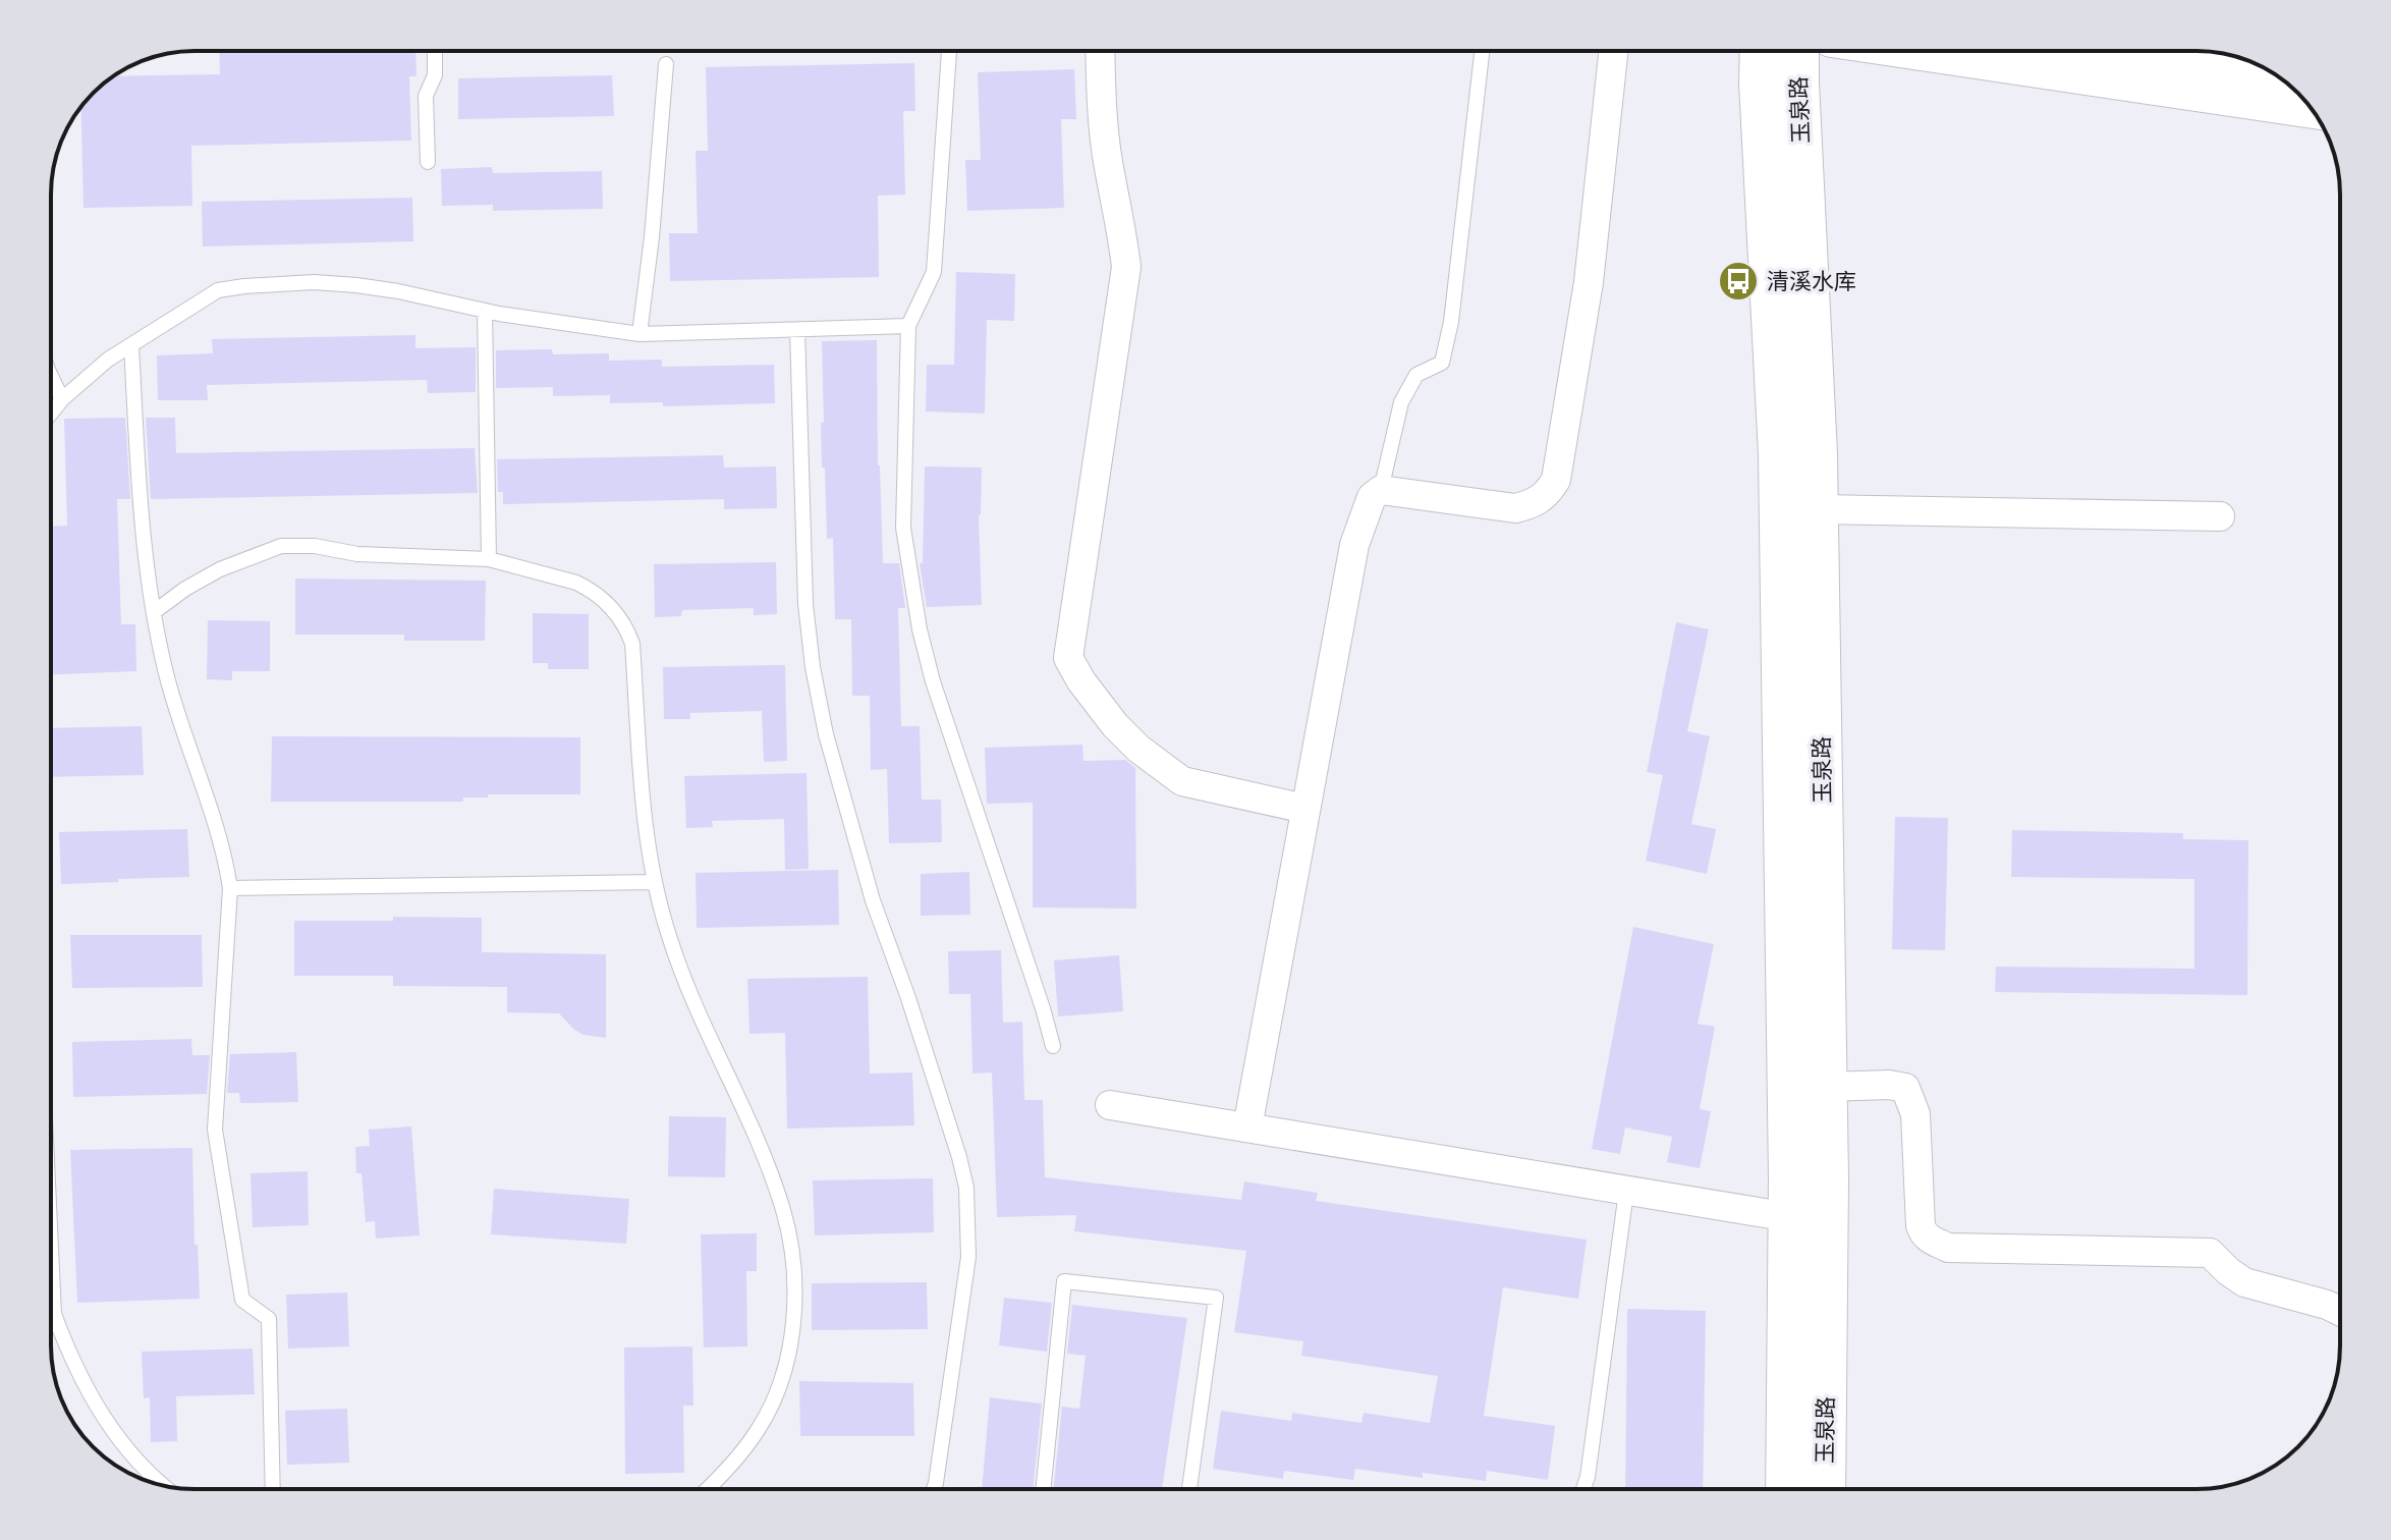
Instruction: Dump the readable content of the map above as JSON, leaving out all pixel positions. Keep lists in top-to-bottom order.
{
  "streets": {
    "main road": ["玉泉路"]
  },
  "places": {
    "bus stop": ["清溪水库"]
  }
}
